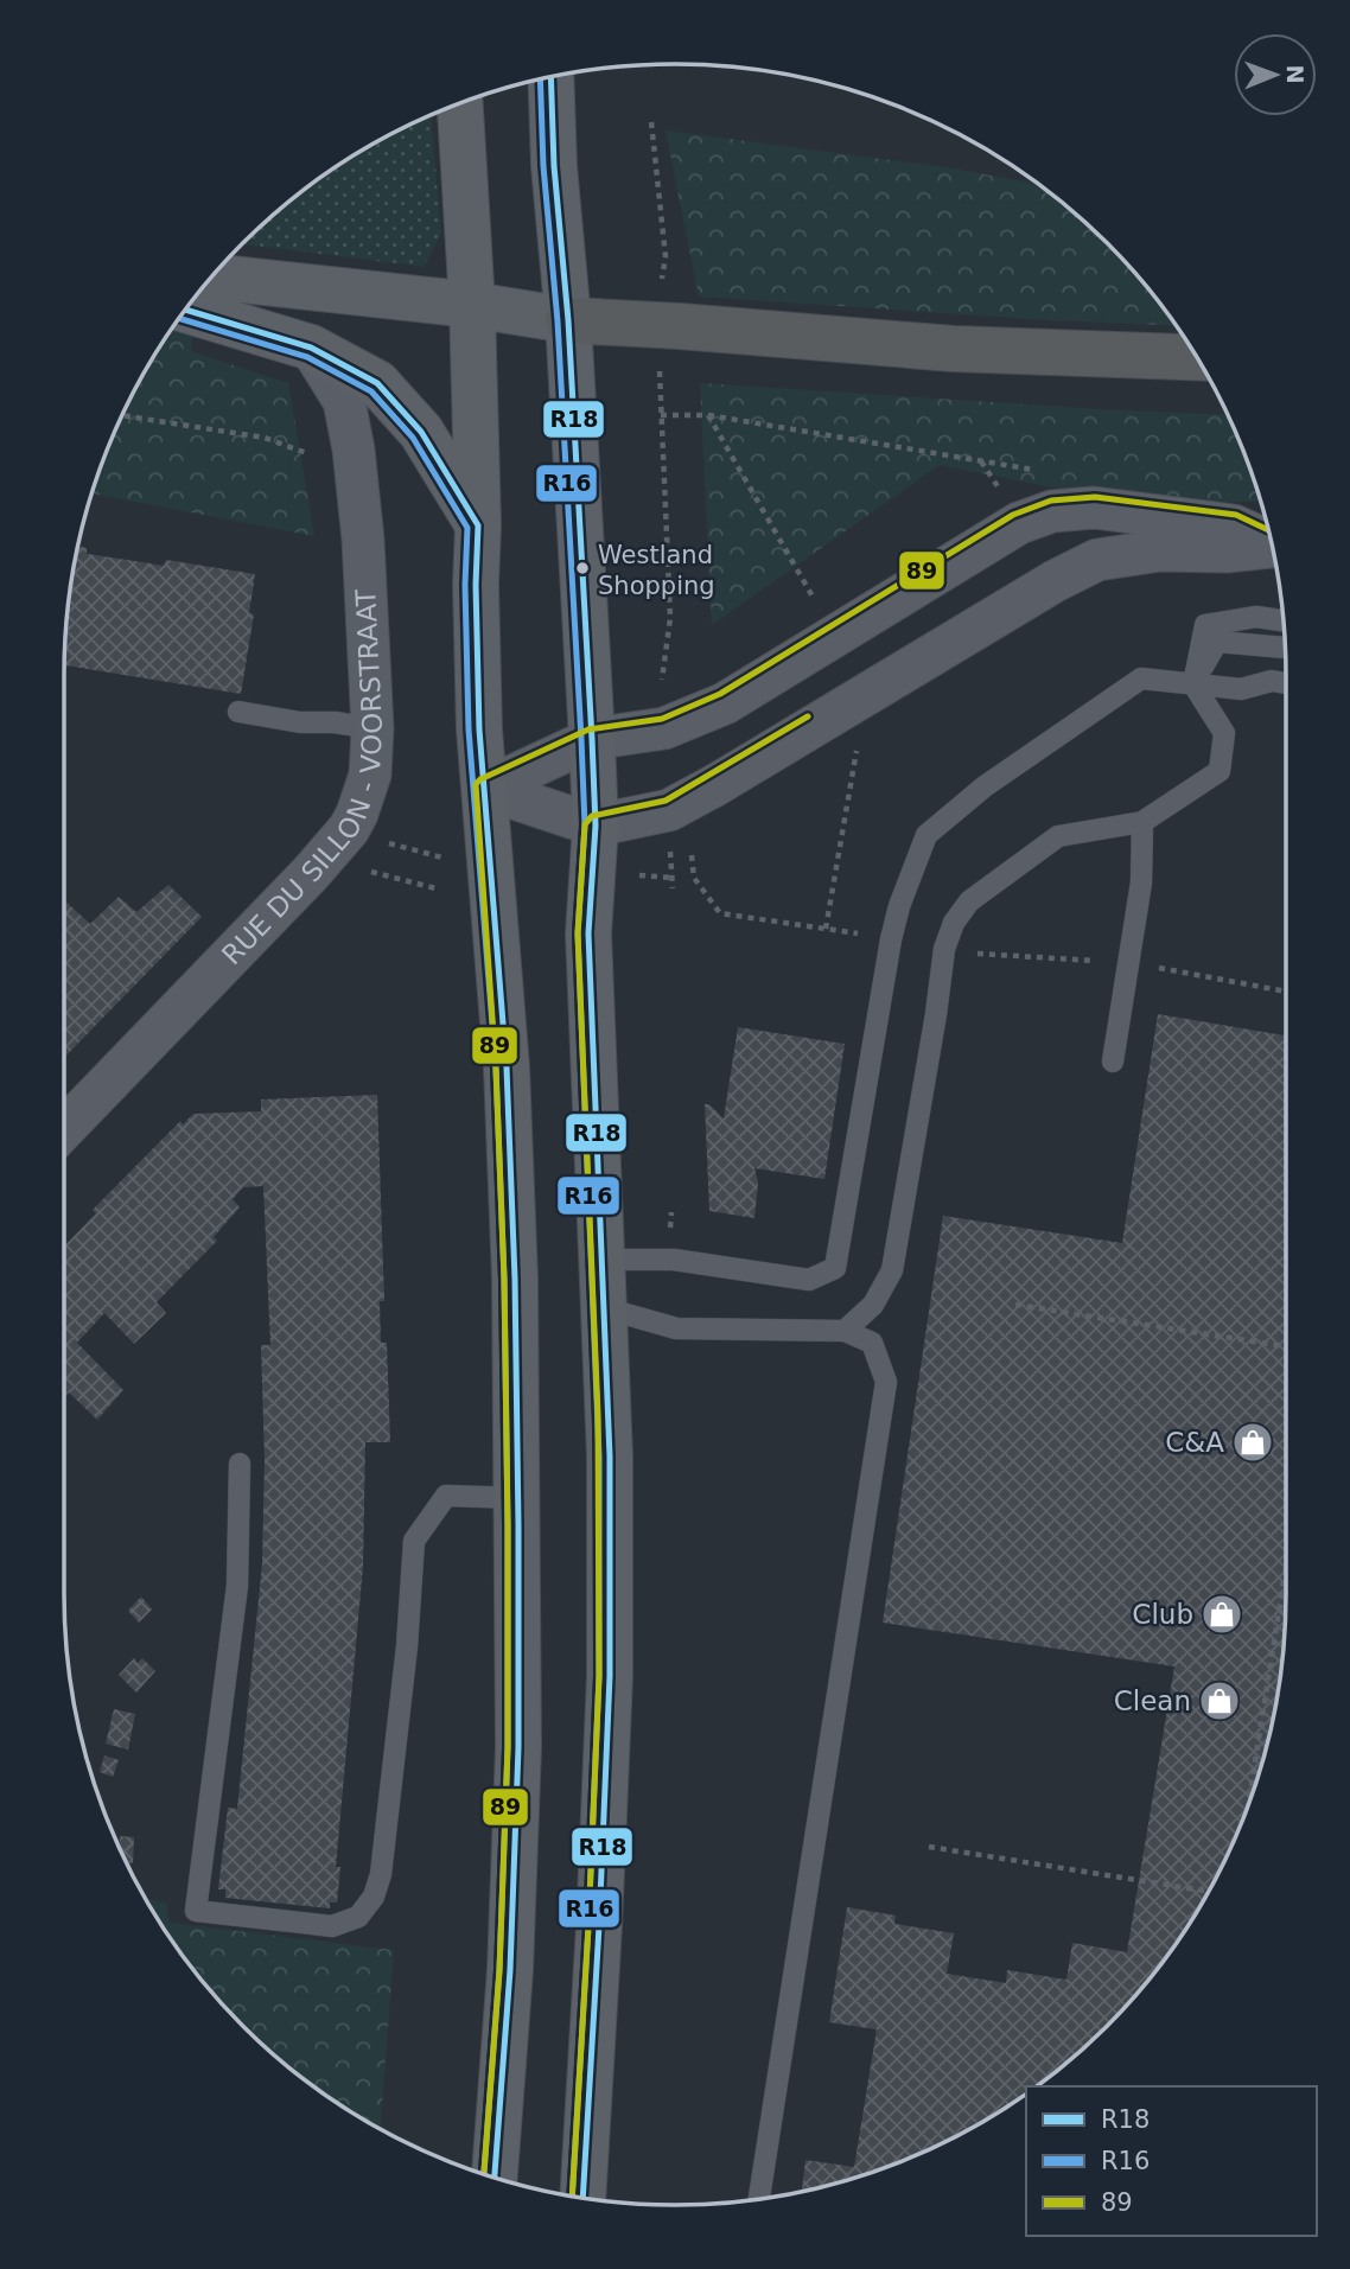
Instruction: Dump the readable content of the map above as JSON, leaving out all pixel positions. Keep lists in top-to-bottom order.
{
  "streets": {
    "street": ["RUE DU SILLON - VOORSTRAAT"]
  },
  "places": {
    "other": ["Westland Shopping"],
    "shop": ["C&A", "Club", "Clean"]
  },
  "lines": ["transit line R18", "transit line R16", "transit line 89"],
  "legend": ["R18", "R16", "89"],
  "north": "right"
}
